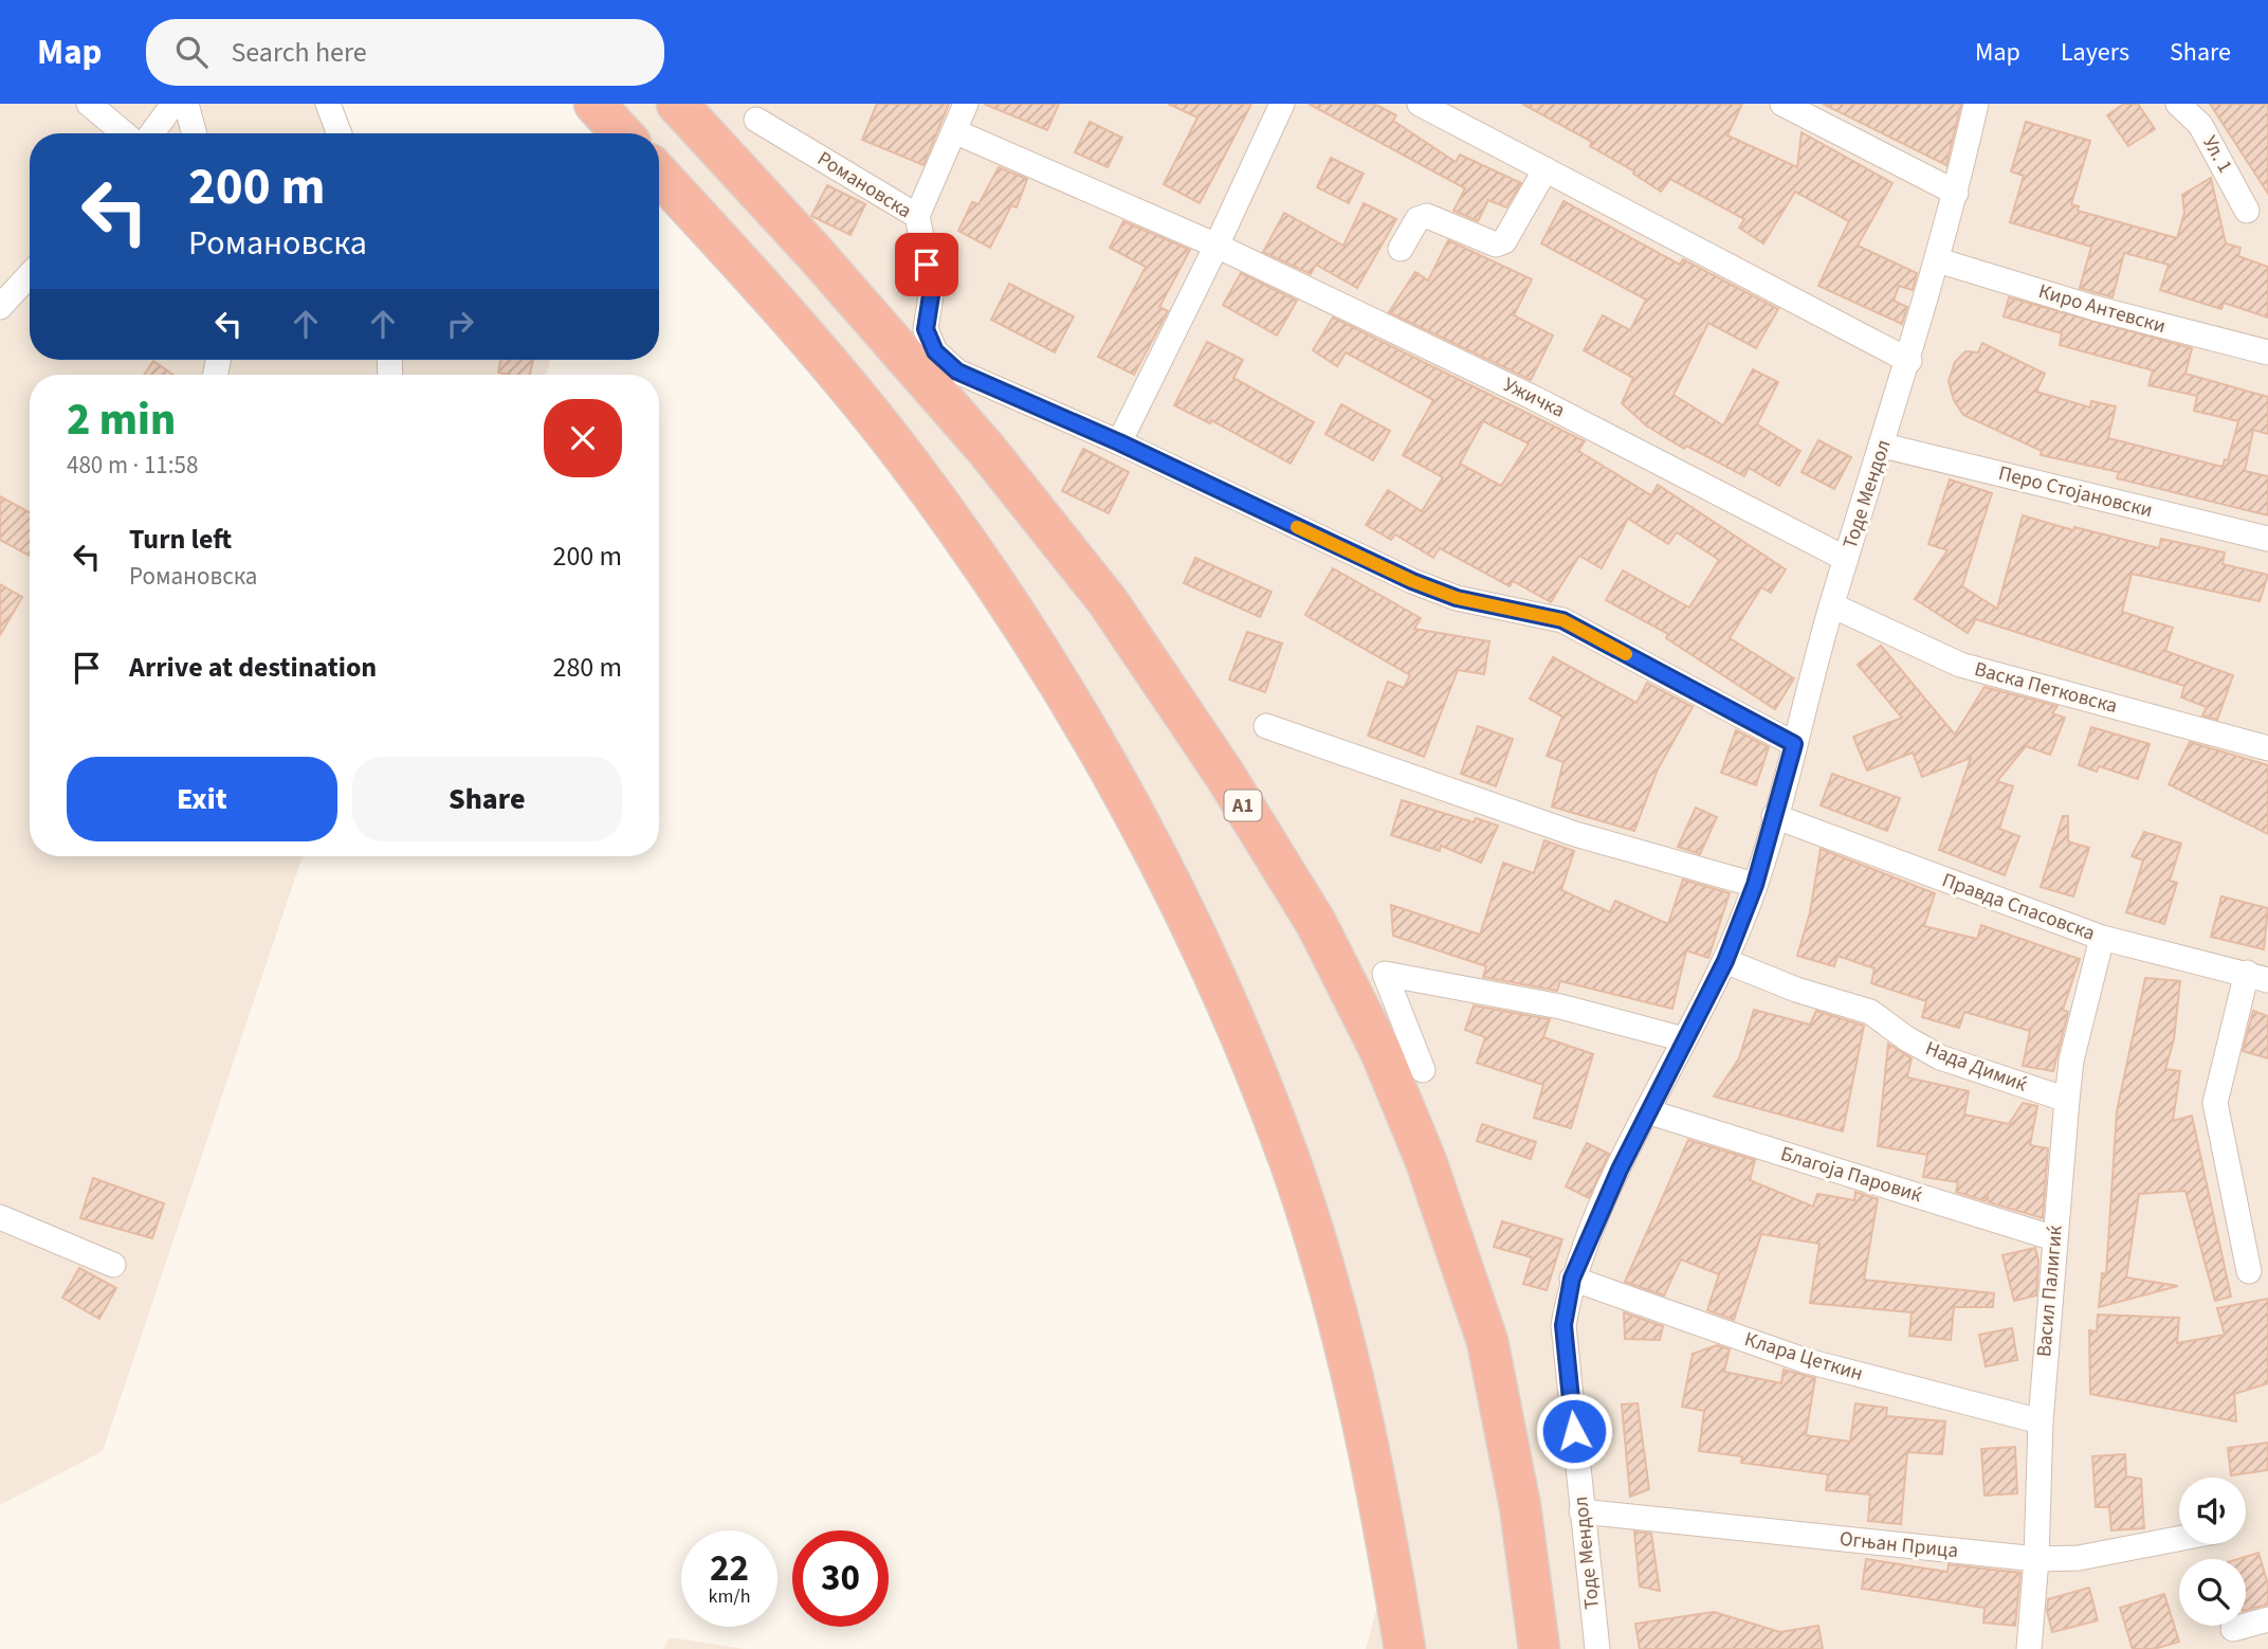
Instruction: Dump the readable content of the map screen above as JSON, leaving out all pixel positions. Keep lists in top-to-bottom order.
{
  "streets": {
    "highway": ["A1"],
    "street": [
      "Ул. 1",
      "Романовска",
      "Киро Антевски",
      "Ужичка",
      "Перо Стојановски",
      "Тоде Мендол",
      "Васка Петковска",
      "Правда Спасовска",
      "Нада Димиќ",
      "Благоја Паровиќ",
      "Васил Палигиќ",
      "Клара Цеткин",
      "Огњан Прица"
    ]
  },
  "crossings": [
    ["Романовска", "Тоде Мендол"],
    ["Киро Антевски", "Тоде Мендол"],
    ["Ужичка", "Тоде Мендол"],
    ["Перо Стојановски", "Тоде Мендол"],
    ["Тоде Мендол", "Васка Петковска"],
    ["Тоде Мендол", "Правда Спасовска"],
    ["Тоде Мендол", "Нада Димиќ"],
    ["Тоде Мендол", "Благоја Паровиќ"],
    ["Тоде Мендол", "Клара Цеткин"],
    ["Тоде Мендол", "Огњан Прица"],
    ["Правда Спасовска", "Васил Палигиќ"],
    ["Нада Димиќ", "Васил Палигиќ"],
    ["Благоја Паровиќ", "Васил Палигиќ"],
    ["Васил Палигиќ", "Клара Цеткин"],
    ["Васил Палигиќ", "Огњан Прица"]
  ],
  "page": {
    "header": "Map",
    "search": "Search here",
    "nav": ["Map", "Layers", "Share"],
    "turn": ["200 m", "Романовска"],
    "heading": ["2 min", "480 m · 11:58"],
    "list": [
      {
        "name": "Turn left",
        "note": "Романовска",
        "value": "200 m"
      },
      {
        "name": "Arrive at destination",
        "value": "280 m"
      }
    ],
    "buttons": ["Exit", "Share"],
    "speed": "22 km/h",
    "limit": "30"
  }
}
